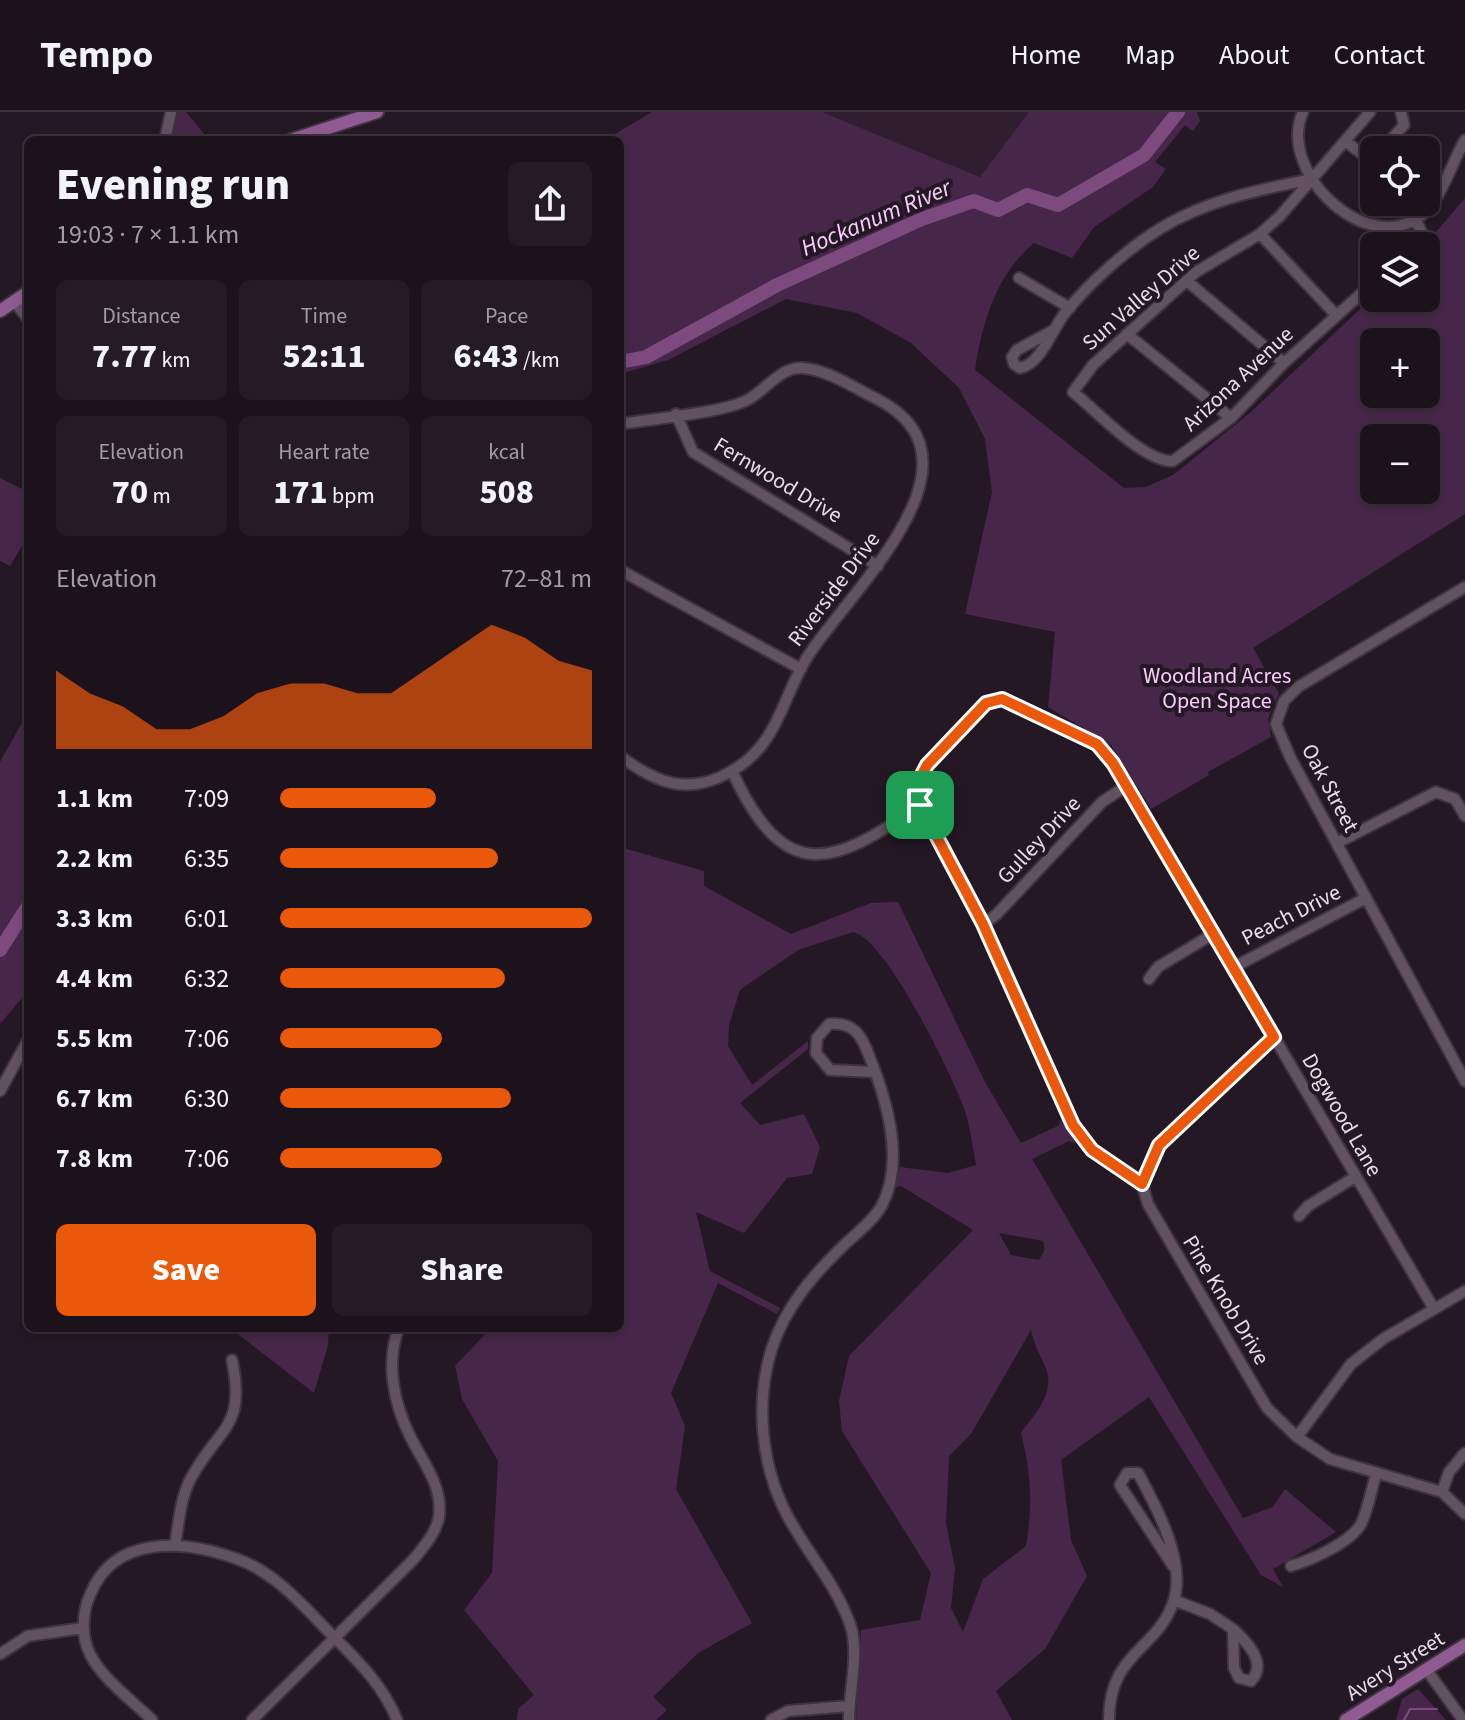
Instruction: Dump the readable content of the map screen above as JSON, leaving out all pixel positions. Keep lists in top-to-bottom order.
{
  "streets": {
    "main road": ["Avery Street"],
    "street": [
      "Sun Valley Drive",
      "Arizona Avenue",
      "Fernwood Drive",
      "Riverside Drive",
      "Oak Street",
      "Gulley Drive",
      "Peach Drive",
      "Dogwood Lane",
      "Pine Knob Drive"
    ]
  },
  "crossings": [
    ["Sun Valley Drive", "Arizona Avenue"],
    ["Fernwood Drive", "Riverside Drive"],
    ["Oak Street", "Peach Drive"],
    ["Gulley Drive", "Dogwood Lane"],
    ["Peach Drive", "Dogwood Lane"]
  ],
  "water": ["Hockanum River"],
  "parks": ["Woodland Acres Open Space"],
  "page": {
    "header": "Tempo",
    "nav": [
      "Home",
      "Map",
      "About",
      "Contact"
    ],
    "map_buttons": ["+", "−"],
    "heading": ["Evening run", "19:03 · 7 × 1.1 km"],
    "stats": [
      ["Distance", "7.77 km"],
      ["Time", "52:11"],
      ["Pace", "6:43 /km"],
      ["Elevation", "70 m"],
      ["Heart rate", "171 bpm"],
      ["kcal", "508"]
    ],
    "chart": ["Elevation", "72–81 m"],
    "list": [
      {
        "name": "1.1 km",
        "note": "7:09"
      },
      {
        "name": "2.2 km",
        "note": "6:35"
      },
      {
        "name": "3.3 km",
        "note": "6:01"
      },
      {
        "name": "4.4 km",
        "note": "6:32"
      },
      {
        "name": "5.5 km",
        "note": "7:06"
      },
      {
        "name": "6.7 km",
        "note": "6:30"
      },
      {
        "name": "7.8 km",
        "note": "7:06"
      }
    ],
    "buttons": ["Save", "Share"]
  }
}
